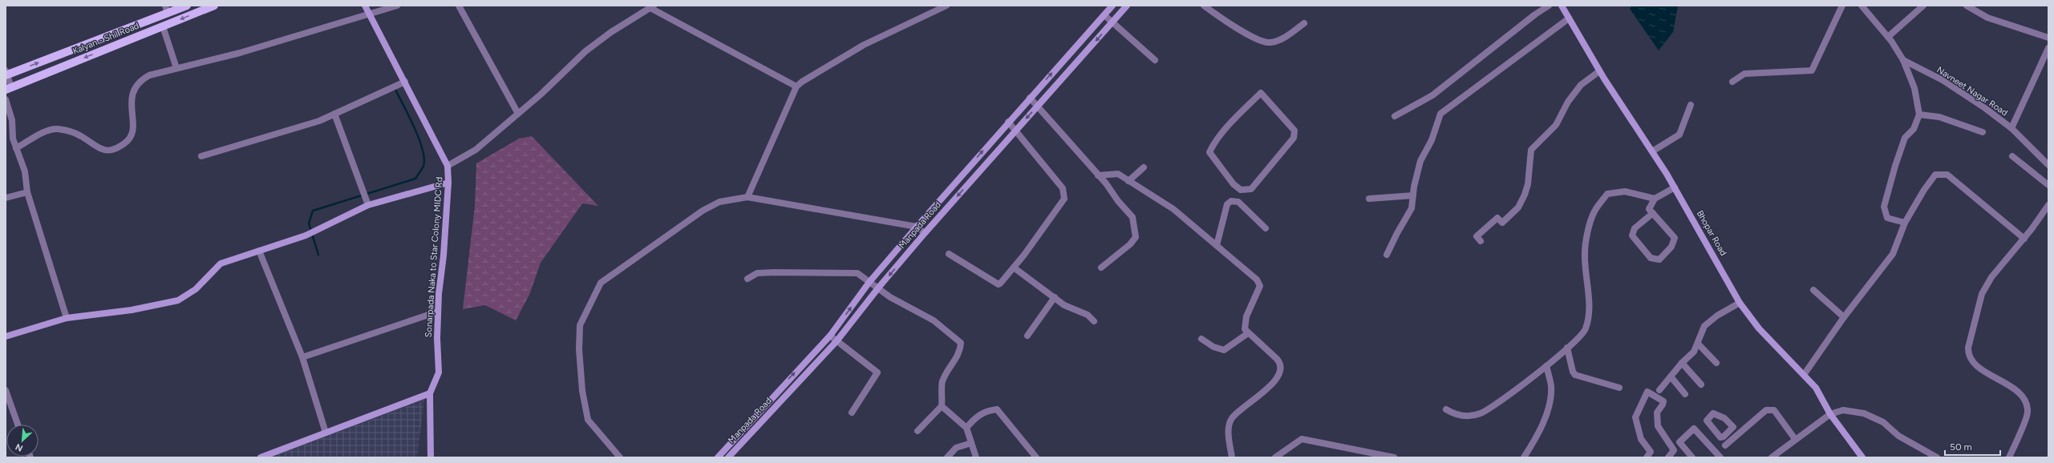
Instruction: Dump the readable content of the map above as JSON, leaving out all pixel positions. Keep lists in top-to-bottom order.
{
  "streets": {
    "main road": ["Kalyan - Shil Road"],
    "street": [
      "Navneet Nagar Road",
      "Manpada Road",
      "Bhopar Road",
      "Sonarpada Naka to Star Colony MIDC Rd"
    ]
  },
  "scale_bar": "50 m",
  "north": "bottom left"
}
